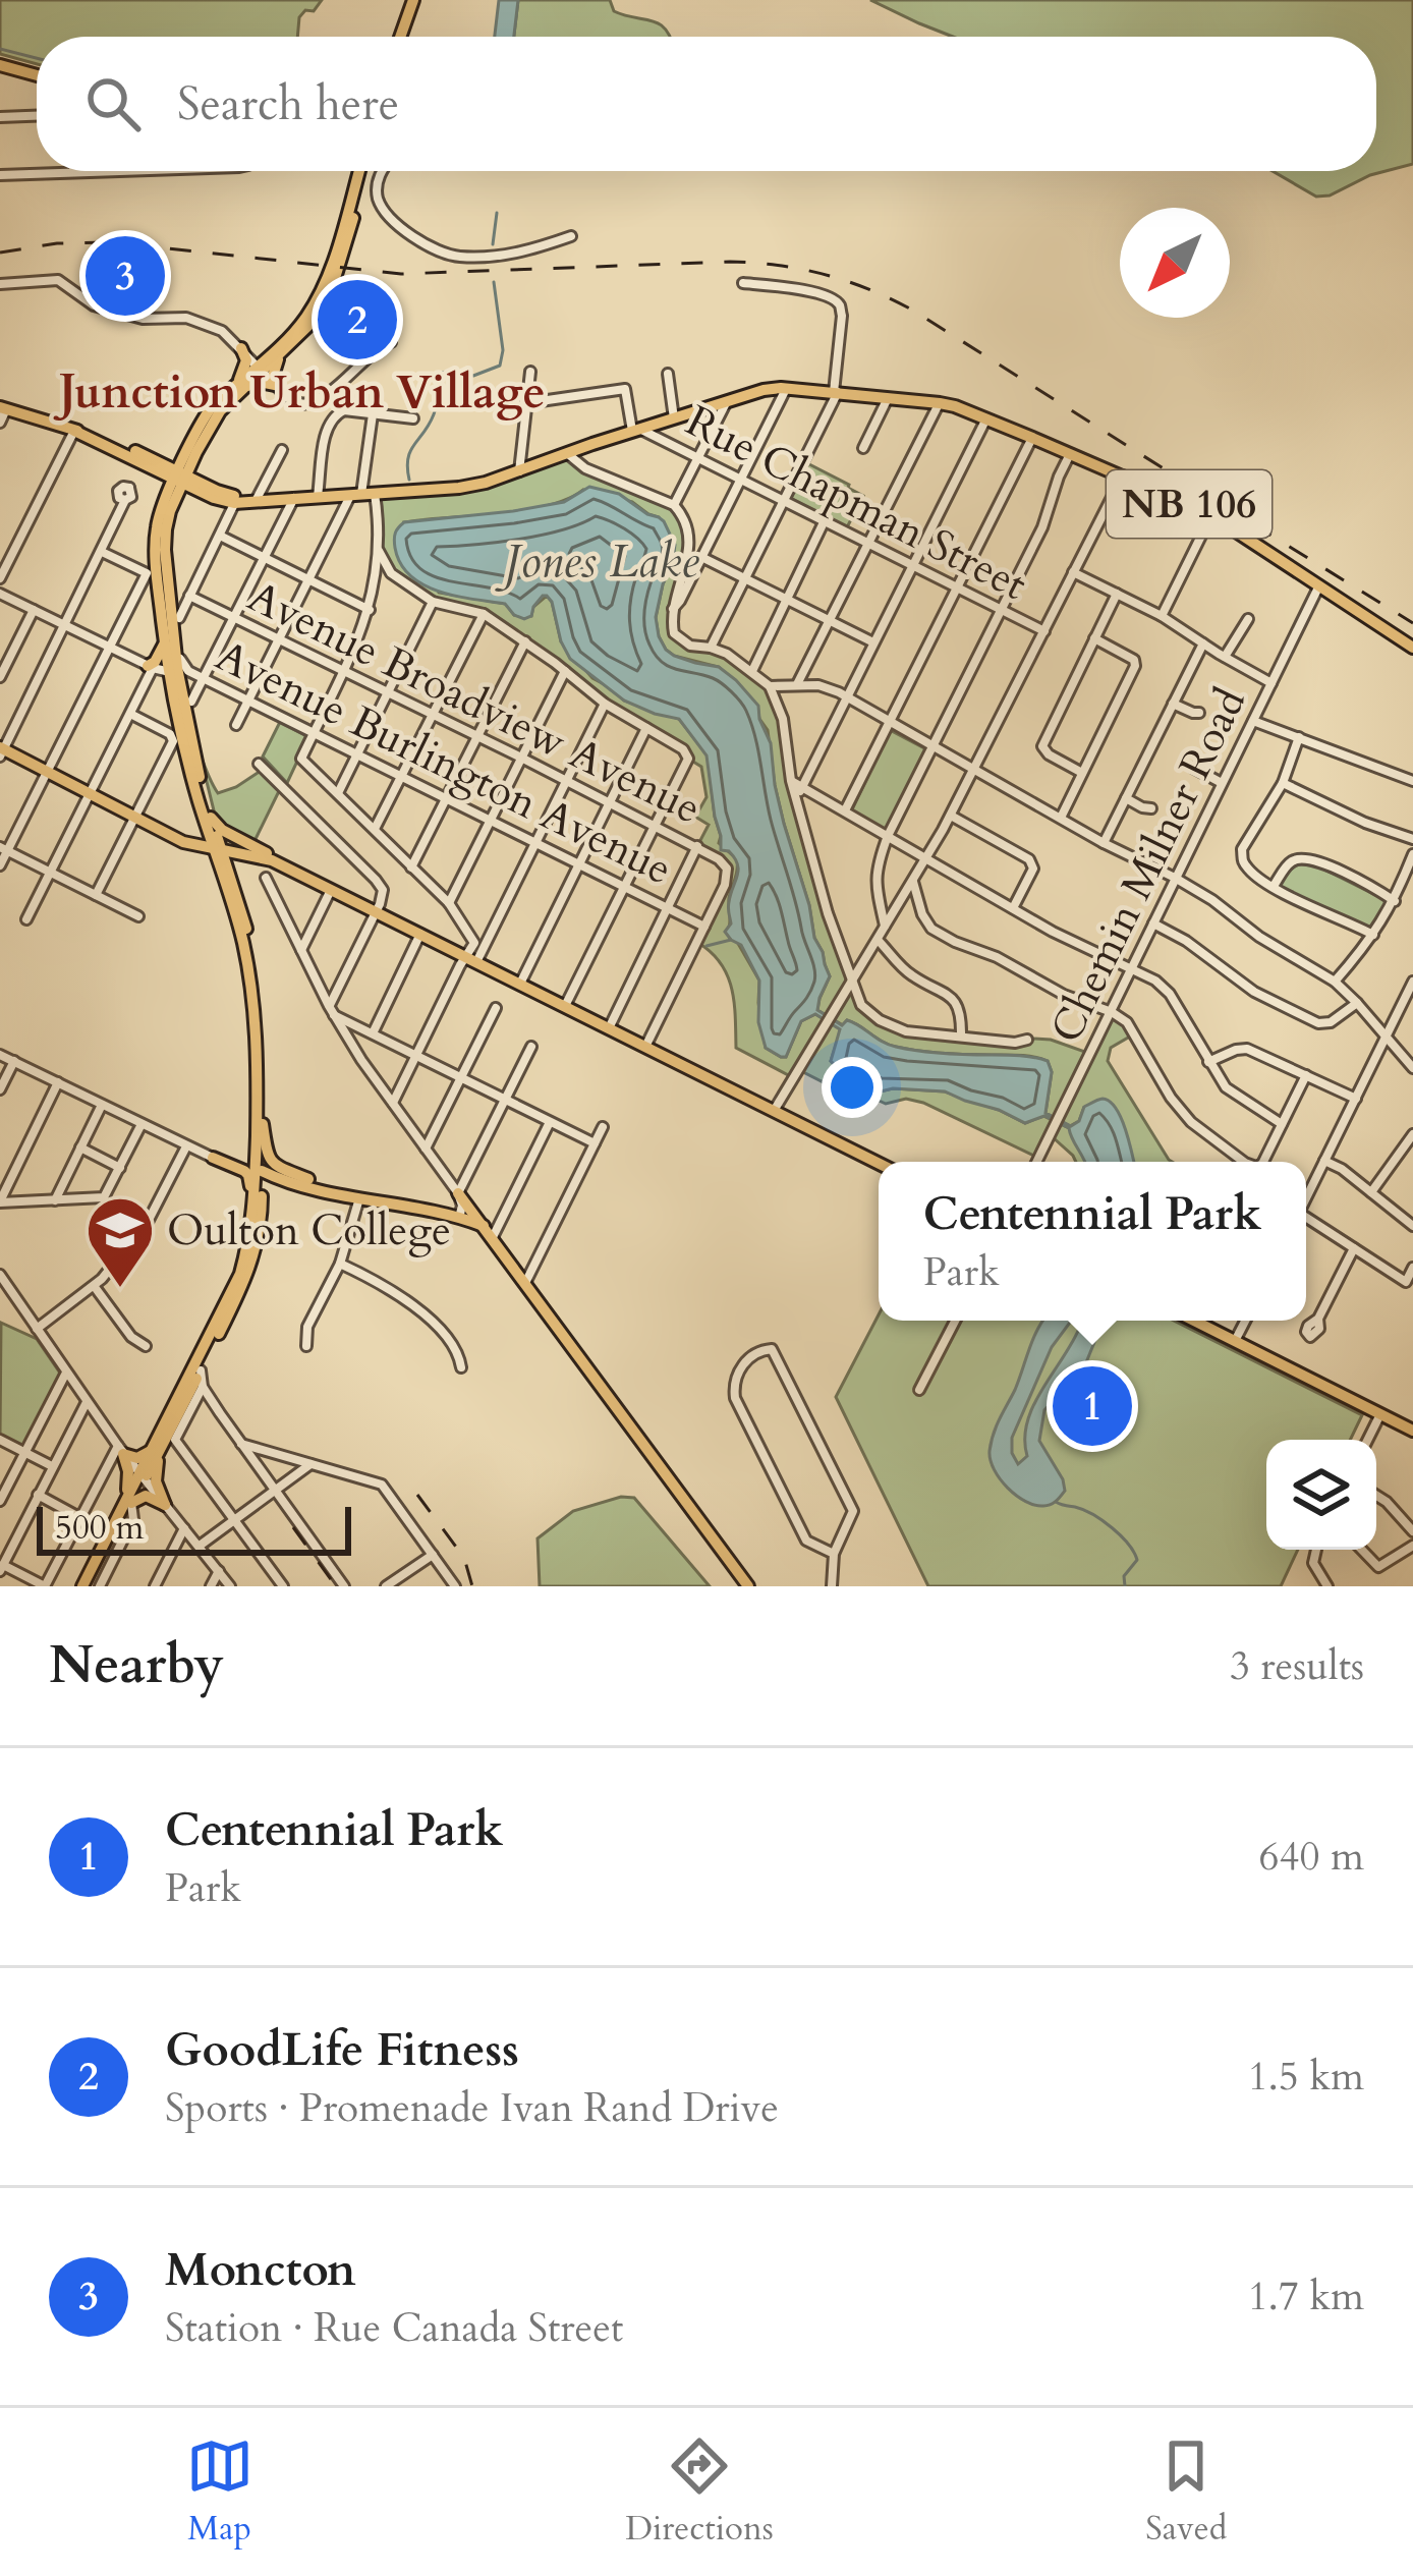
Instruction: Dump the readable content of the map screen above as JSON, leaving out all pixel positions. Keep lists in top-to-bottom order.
{
  "streets": {
    "main road": ["NB 106"],
    "street": [
      "Rue Chapman Street",
      "Avenue Broadview Avenue",
      "Avenue Burlington Avenue",
      "Chemin Milner Road"
    ]
  },
  "crossings": [
    ["Rue Chapman Street", "NB 106"],
    ["NB 106", "Chemin Milner Road"],
    ["Avenue Broadview Avenue", "Avenue Burlington Avenue"]
  ],
  "districts": ["Junction Urban Village"],
  "water": ["Jones Lake"],
  "places": {
    "school or university": ["Oulton College"]
  },
  "scale_bar": "500 m",
  "north": "bottom left",
  "page": {
    "search": "Search here",
    "pins": ["3", "2", "1"],
    "popup": ["Centennial Park", "Park"],
    "scale": "500 m",
    "heading": ["Nearby", "3 results"],
    "list": [
      {
        "mark": "1",
        "name": "Centennial Park",
        "note": "Park",
        "value": "640 m"
      },
      {
        "mark": "2",
        "name": "GoodLife Fitness",
        "note": "Sports · Promenade Ivan Rand Drive",
        "value": "1.5 km"
      },
      {
        "mark": "3",
        "name": "Moncton",
        "note": "Station · Rue Canada Street",
        "value": "1.7 km"
      }
    ],
    "nav": ["Map", "Directions", "Saved"]
  }
}
